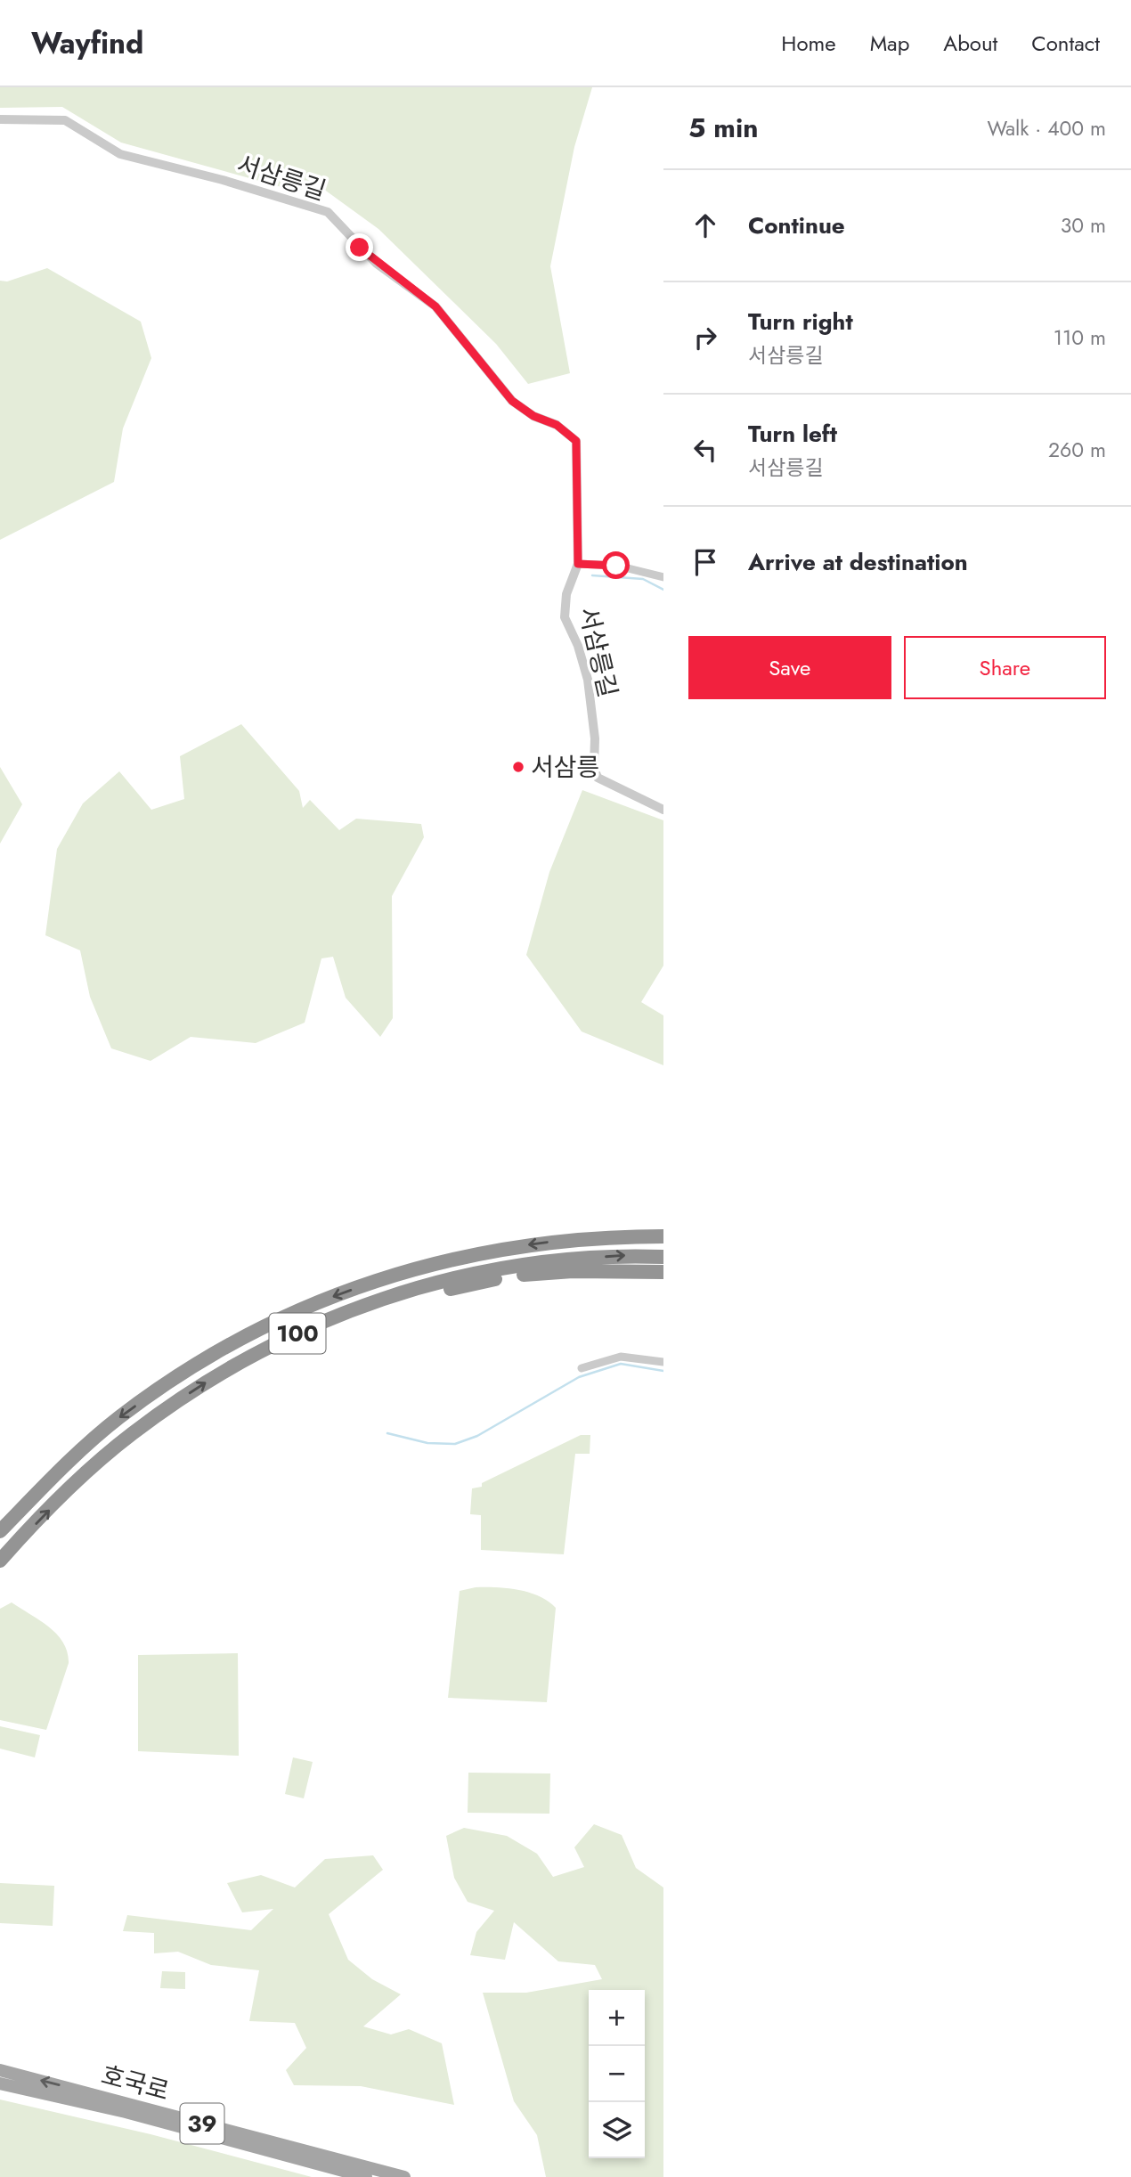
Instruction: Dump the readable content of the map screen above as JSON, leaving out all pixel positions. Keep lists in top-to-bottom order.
{
  "streets": {
    "highway": ["100"],
    "main road": ["호국로", "39"],
    "street": ["서삼릉길"]
  },
  "places": ["서삼릉"],
  "page": {
    "header": "Wayfind",
    "nav": [
      "Home",
      "Map",
      "About",
      "Contact"
    ],
    "heading": ["5 min", "Walk · 400 m"],
    "list": [
      ["Continue", "30 m"],
      ["Turn right", "서삼릉길", "110 m"],
      ["Turn left", "서삼릉길", "260 m"],
      "Arrive at destination"
    ],
    "buttons": ["Save", "Share"],
    "map_buttons": ["+", "−"]
  }
}
